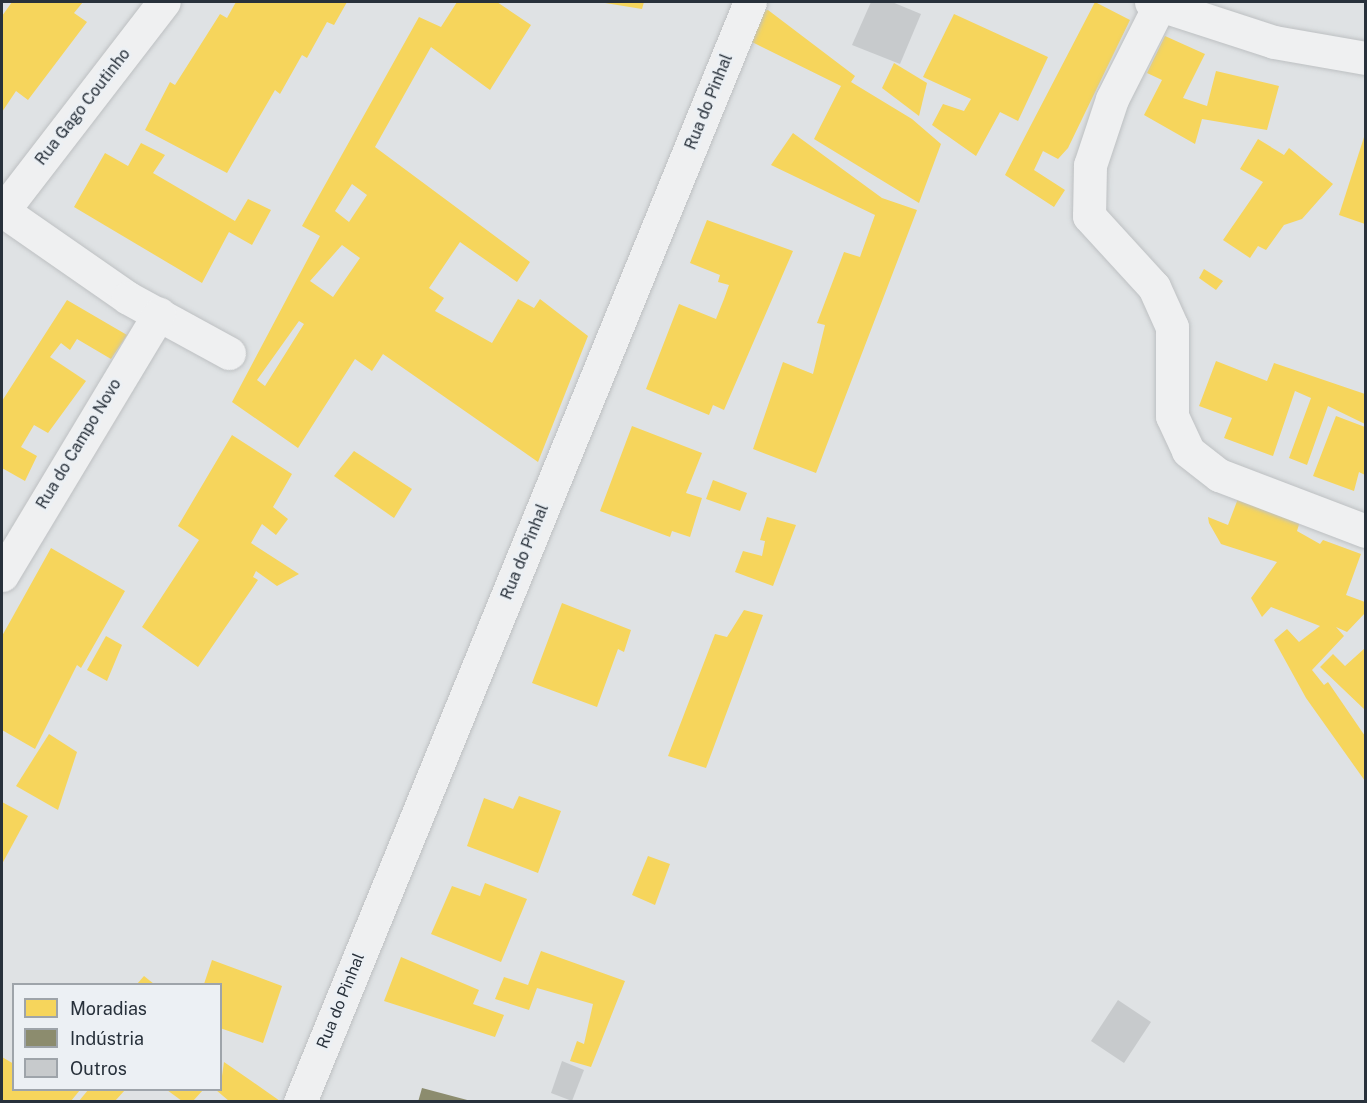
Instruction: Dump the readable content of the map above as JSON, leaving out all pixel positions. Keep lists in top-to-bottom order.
{
  "streets": {
    "street": ["Rua do Pinhal", "Rua Gago Coutinho", "Rua do Campo Novo"]
  },
  "legend": ["Moradias", "Indústria", "Outros"]
}
